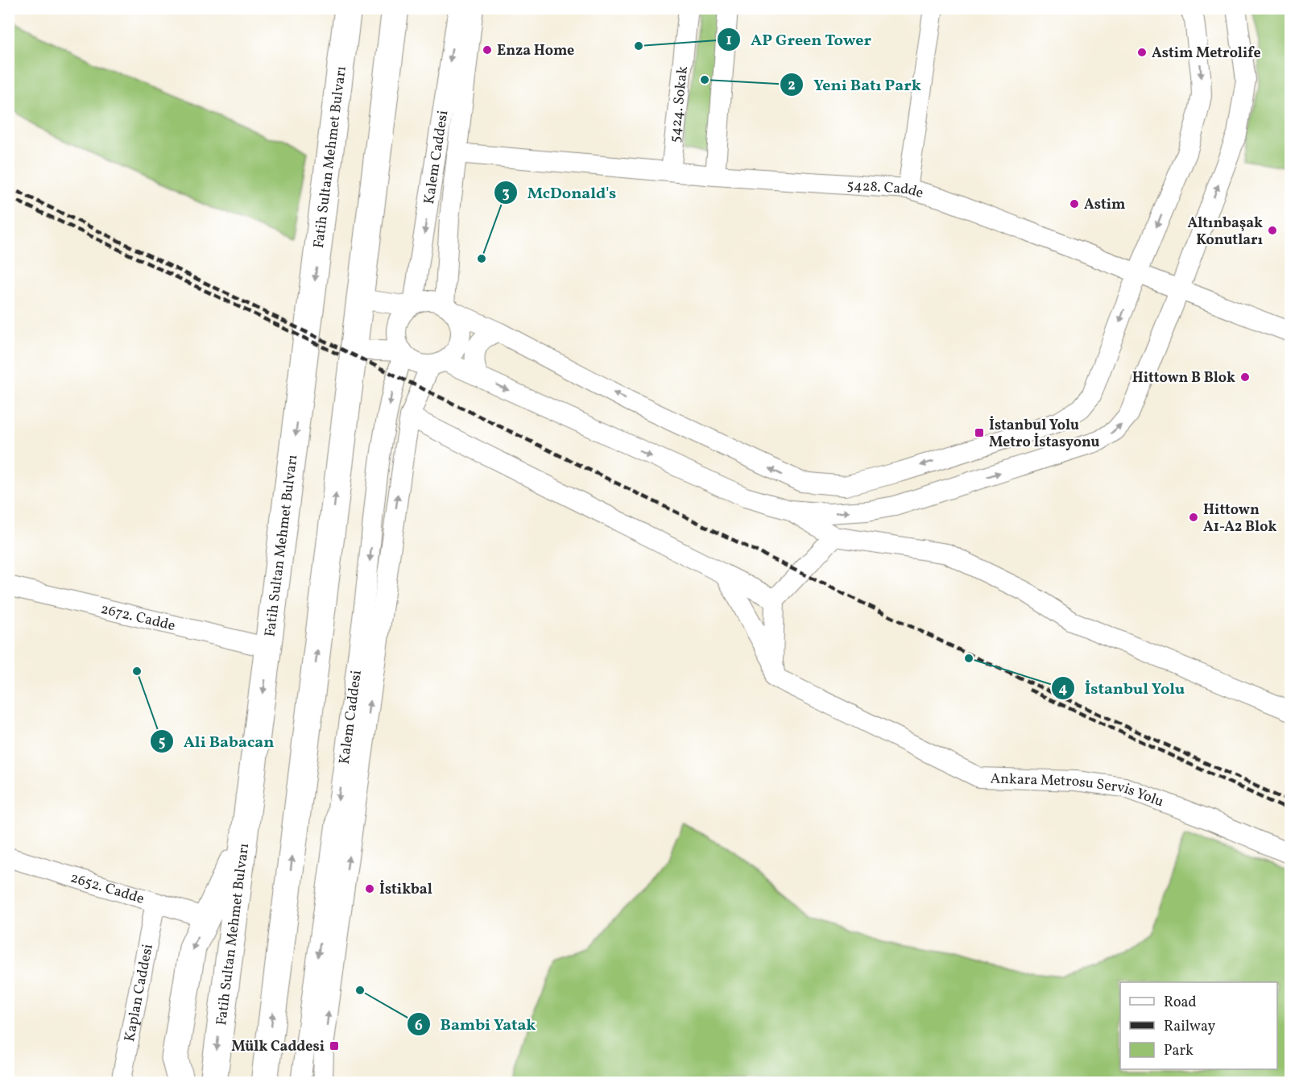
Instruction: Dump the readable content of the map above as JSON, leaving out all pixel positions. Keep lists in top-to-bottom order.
{
  "streets": {
    "highway": ["Fatih Sultan Mehmet Bulvarı"],
    "street": [
      "5424. Sokak",
      "Kalem Caddesi",
      "5428. Cadde",
      "2672. Cadde",
      "Ankara Metrosu Servis Yolu",
      "2652. Cadde",
      "Kaplan Caddesi"
    ]
  },
  "crossings": [
    ["5424. Sokak", "5428. Cadde"],
    ["Kalem Caddesi", "5428. Cadde"],
    ["Fatih Sultan Mehmet Bulvarı", "2672. Cadde"],
    ["2652. Cadde", "Kaplan Caddesi"]
  ],
  "places": {
    "other": [
      "AP Green Tower",
      "Enza Home",
      "Astim Metrolife",
      "Yeni Batı Park",
      "Astim",
      "Altınbaşak Konutları",
      "McDonald's",
      "Hittown B Blok",
      "Hittown A1-A2 Blok",
      "İstanbul Yolu",
      "Ali Babacan",
      "İstikbal",
      "Bambi Yatak"
    ],
    "transit": ["İstanbul Yolu Metro İstasyonu", "Mülk Caddesi"]
  },
  "legend": ["Road", "Railway", "Park"]
}
